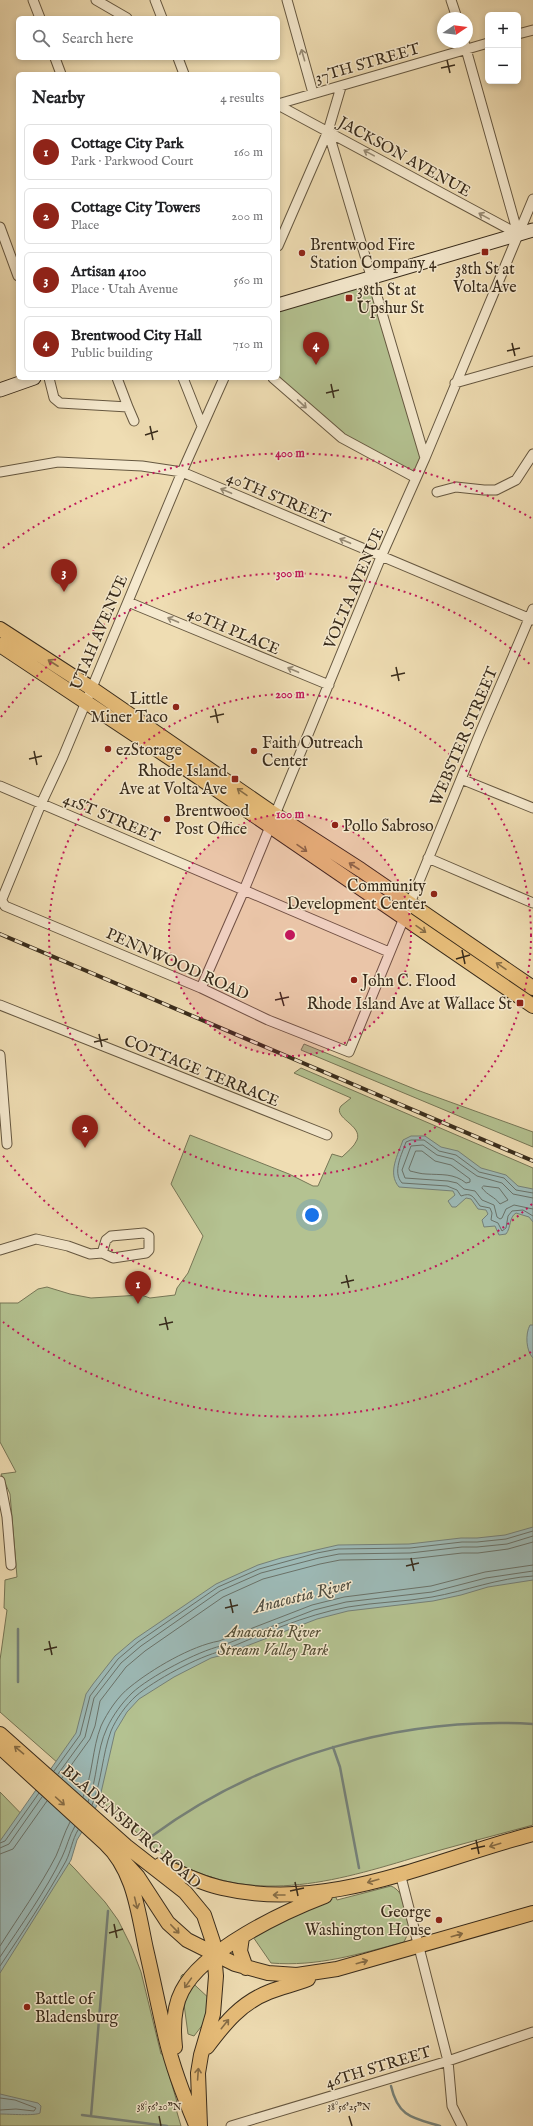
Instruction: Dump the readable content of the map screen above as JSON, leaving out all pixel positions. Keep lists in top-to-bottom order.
{
  "streets": {
    "main road": ["BLADENSBURG ROAD"],
    "street": [
      "37TH STREET",
      "JACKSON AVENUE",
      "40TH STREET",
      "VOLTA AVENUE",
      "40TH PLACE",
      "UTAH AVENUE",
      "WEBSTER STREET",
      "41ST STREET",
      "PENNWOOD ROAD",
      "COTTAGE TERRACE",
      "46TH STREET"
    ]
  },
  "crossings": [
    ["JACKSON AVENUE", "VOLTA AVENUE"],
    ["40TH STREET", "VOLTA AVENUE"],
    ["40TH STREET", "UTAH AVENUE"],
    ["40TH STREET", "WEBSTER STREET"],
    ["VOLTA AVENUE", "40TH PLACE"],
    ["VOLTA AVENUE", "41ST STREET"],
    ["VOLTA AVENUE", "PENNWOOD ROAD"],
    ["40TH PLACE", "UTAH AVENUE"],
    ["UTAH AVENUE", "41ST STREET"],
    ["UTAH AVENUE", "PENNWOOD ROAD"],
    ["WEBSTER STREET", "41ST STREET"],
    ["WEBSTER STREET", "PENNWOOD ROAD"]
  ],
  "one_way": ["JACKSON AVENUE", "40TH STREET", "40TH PLACE"],
  "water": ["Anacostia River"],
  "parks": ["Anacostia River Stream Valley Park"],
  "places": {
    "transit": [
      "38th St at Volta Ave",
      "38th St at Upshur St",
      "Rhode Island Ave at Volta Ave",
      "Rhode Island Ave at Wallace St"
    ],
    "other": [
      "Brentwood Fire Station Company 4",
      "Little Miner Taco",
      "ezStorage",
      "Faith Outreach Center",
      "Brentwood Post Office",
      "Pollo Sabroso",
      "Community Development Center",
      "John C. Flood",
      "George Washington House",
      "Battle of Bladensburg"
    ]
  },
  "north": "right",
  "page": {
    "map_buttons": ["+", "−"],
    "search": "Search here",
    "heading": ["Nearby", "4 results"],
    "list": [
      {
        "mark": "1",
        "name": "Cottage City Park",
        "note": "Park · Parkwood Court",
        "value": "160 m"
      },
      {
        "mark": "2",
        "name": "Cottage City Towers",
        "note": "Place",
        "value": "200 m"
      },
      {
        "mark": "3",
        "name": "Artisan 4100",
        "note": "Place · Utah Avenue",
        "value": "560 m"
      },
      {
        "mark": "4",
        "name": "Brentwood City Hall",
        "note": "Public building",
        "value": "710 m"
      }
    ],
    "pins": [
      "4",
      "3",
      "2",
      "1"
    ]
  },
  "coordinates": ["38°56'20\"N", "38°56'25\"N"],
  "rings": [
    "400 m",
    "300 m",
    "200 m",
    "100 m"
  ]
}
